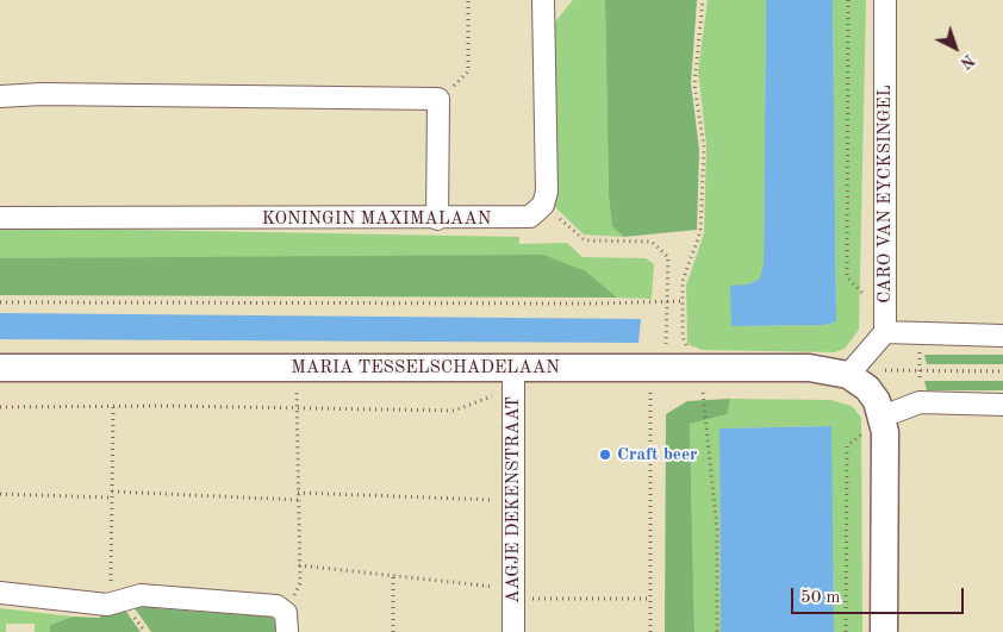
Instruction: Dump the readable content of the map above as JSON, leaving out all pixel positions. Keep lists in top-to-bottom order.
{
  "streets": {
    "street": [
      "CARO VAN EYCKSINGEL",
      "KONINGIN MAXIMALAAN",
      "MARIA TESSELSCHADELAAN",
      "AAGJE DEKENSTRAAT"
    ]
  },
  "crossings": [
    ["MARIA TESSELSCHADELAAN", "AAGJE DEKENSTRAAT"]
  ],
  "places": ["Craft beer"],
  "scale_bar": "50 m",
  "north": "bottom right"
}
